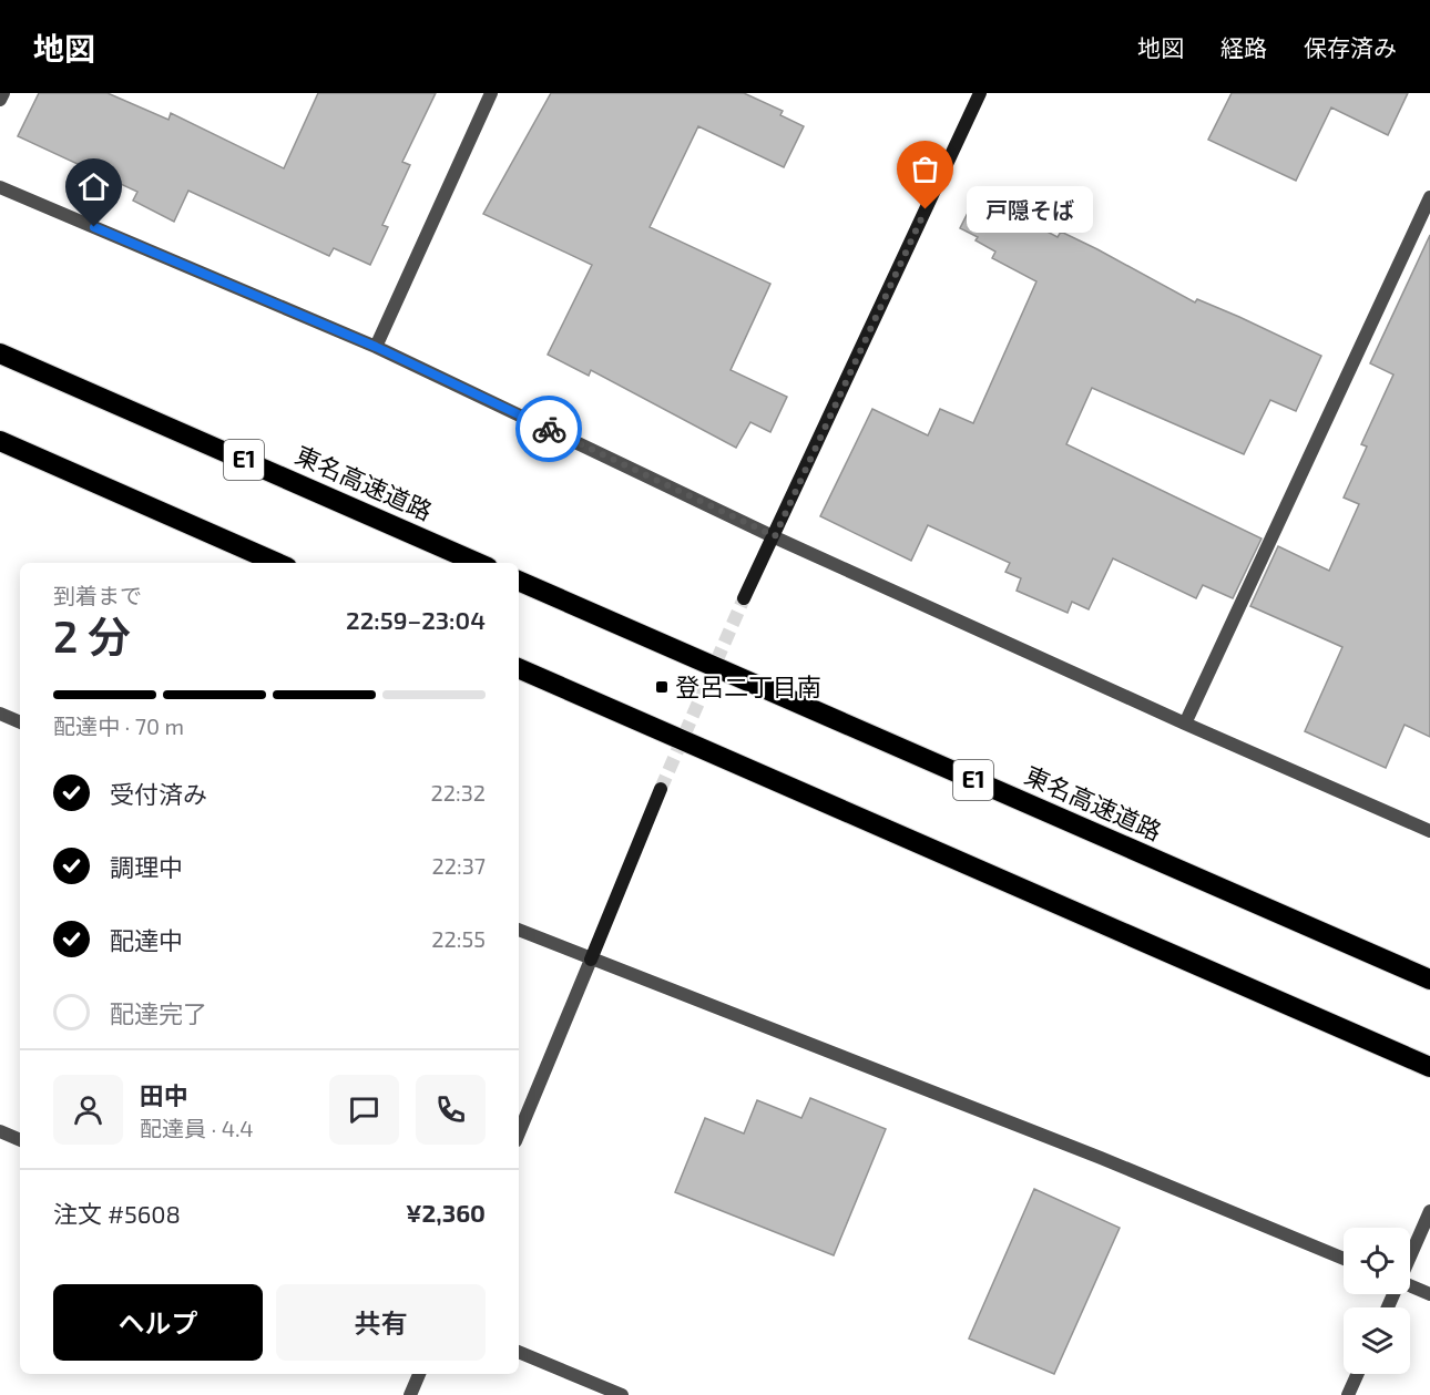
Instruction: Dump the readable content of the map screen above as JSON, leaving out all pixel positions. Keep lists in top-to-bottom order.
{
  "streets": {
    "highway": ["E1", "東名高速道路"]
  },
  "places": {
    "other": ["戸隠そば"],
    "transit": ["登呂二丁目南"]
  },
  "page": {
    "header": "地図",
    "nav": ["地図", "経路", "保存済み"],
    "bubble": "戸隠そば",
    "heading": ["2 分", "到着まで", "22:59–23:04"],
    "panel": [
      "田中",
      "配達員 · 4.4",
      "注文 #5608",
      "¥2,360"
    ],
    "bar": "配達中 · 70 m",
    "list": [
      ["受付済み", "22:32"],
      ["調理中", "22:37"],
      ["配達中", "22:55"],
      "配達完了"
    ],
    "buttons": ["ヘルプ", "共有"]
  }
}
